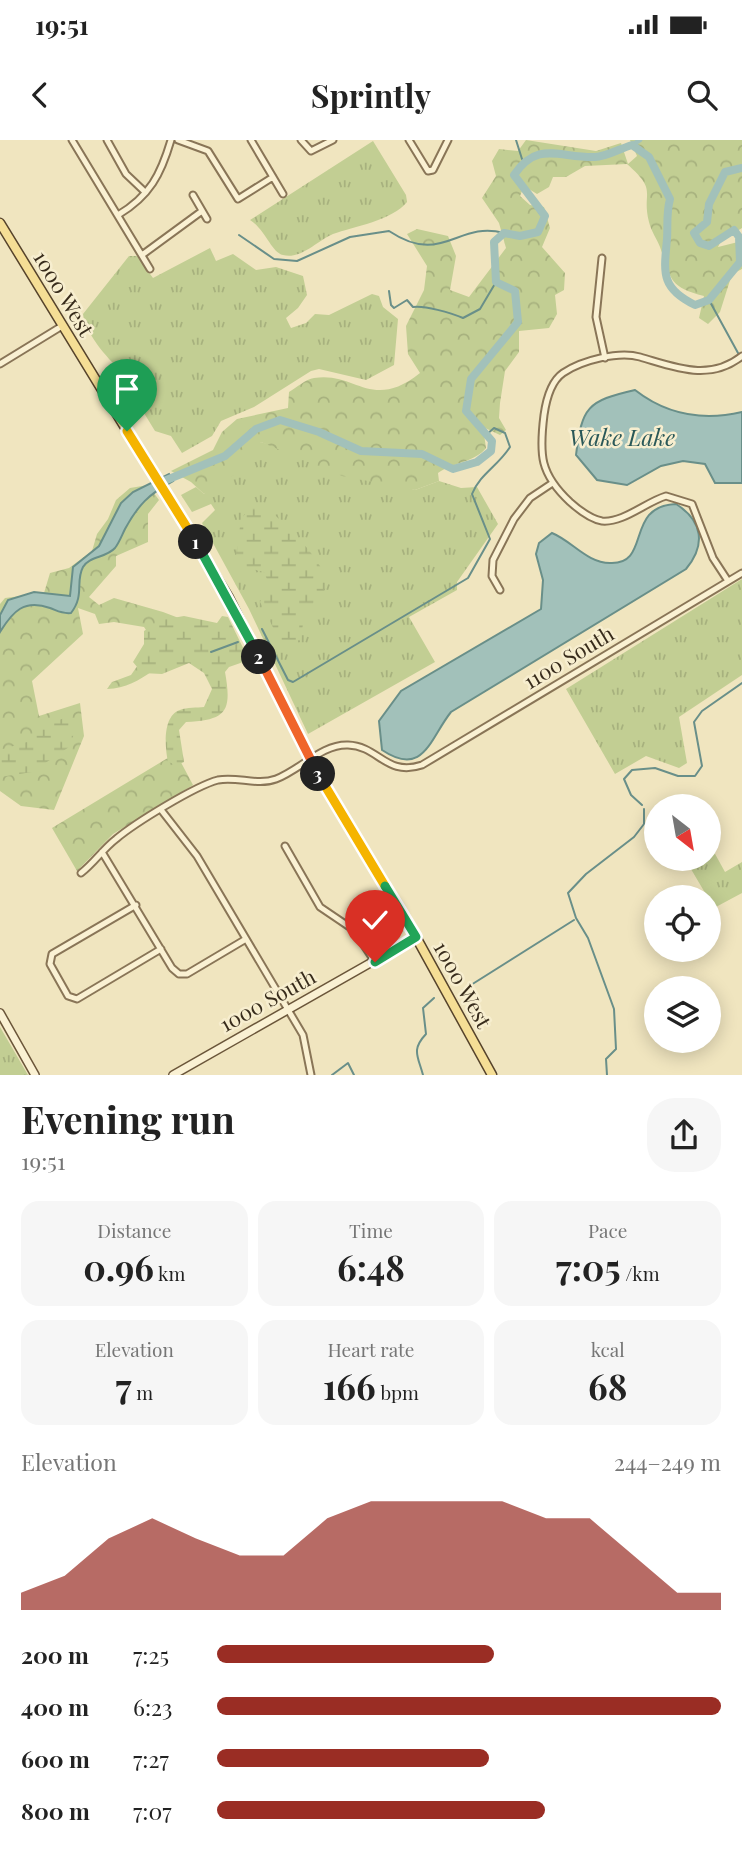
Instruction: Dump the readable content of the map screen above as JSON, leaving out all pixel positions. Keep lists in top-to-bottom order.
{
  "streets": {
    "main road": ["1000 West"],
    "street": ["1100 South", "1000 South"]
  },
  "crossings": [
    ["1000 West", "1100 South"],
    ["1000 West", "1000 South"]
  ],
  "water": ["Wake Lake"],
  "north": "bottom right",
  "page": {
    "status": "19:51",
    "header": "Sprintly",
    "pins": ["1", "2", "3"],
    "heading": ["Evening run", "19:51"],
    "stats": [
      ["Distance", "0.96 km"],
      ["Time", "6:48"],
      ["Pace", "7:05 /km"],
      ["Elevation", "7 m"],
      ["Heart rate", "166 bpm"],
      ["kcal", "68"]
    ],
    "chart": ["Elevation", "244–249 m"],
    "list": [
      {
        "name": "200 m",
        "note": "7:25"
      },
      {
        "name": "400 m",
        "note": "6:23"
      },
      {
        "name": "600 m",
        "note": "7:27"
      },
      {
        "name": "800 m",
        "note": "7:07"
      }
    ]
  }
}
